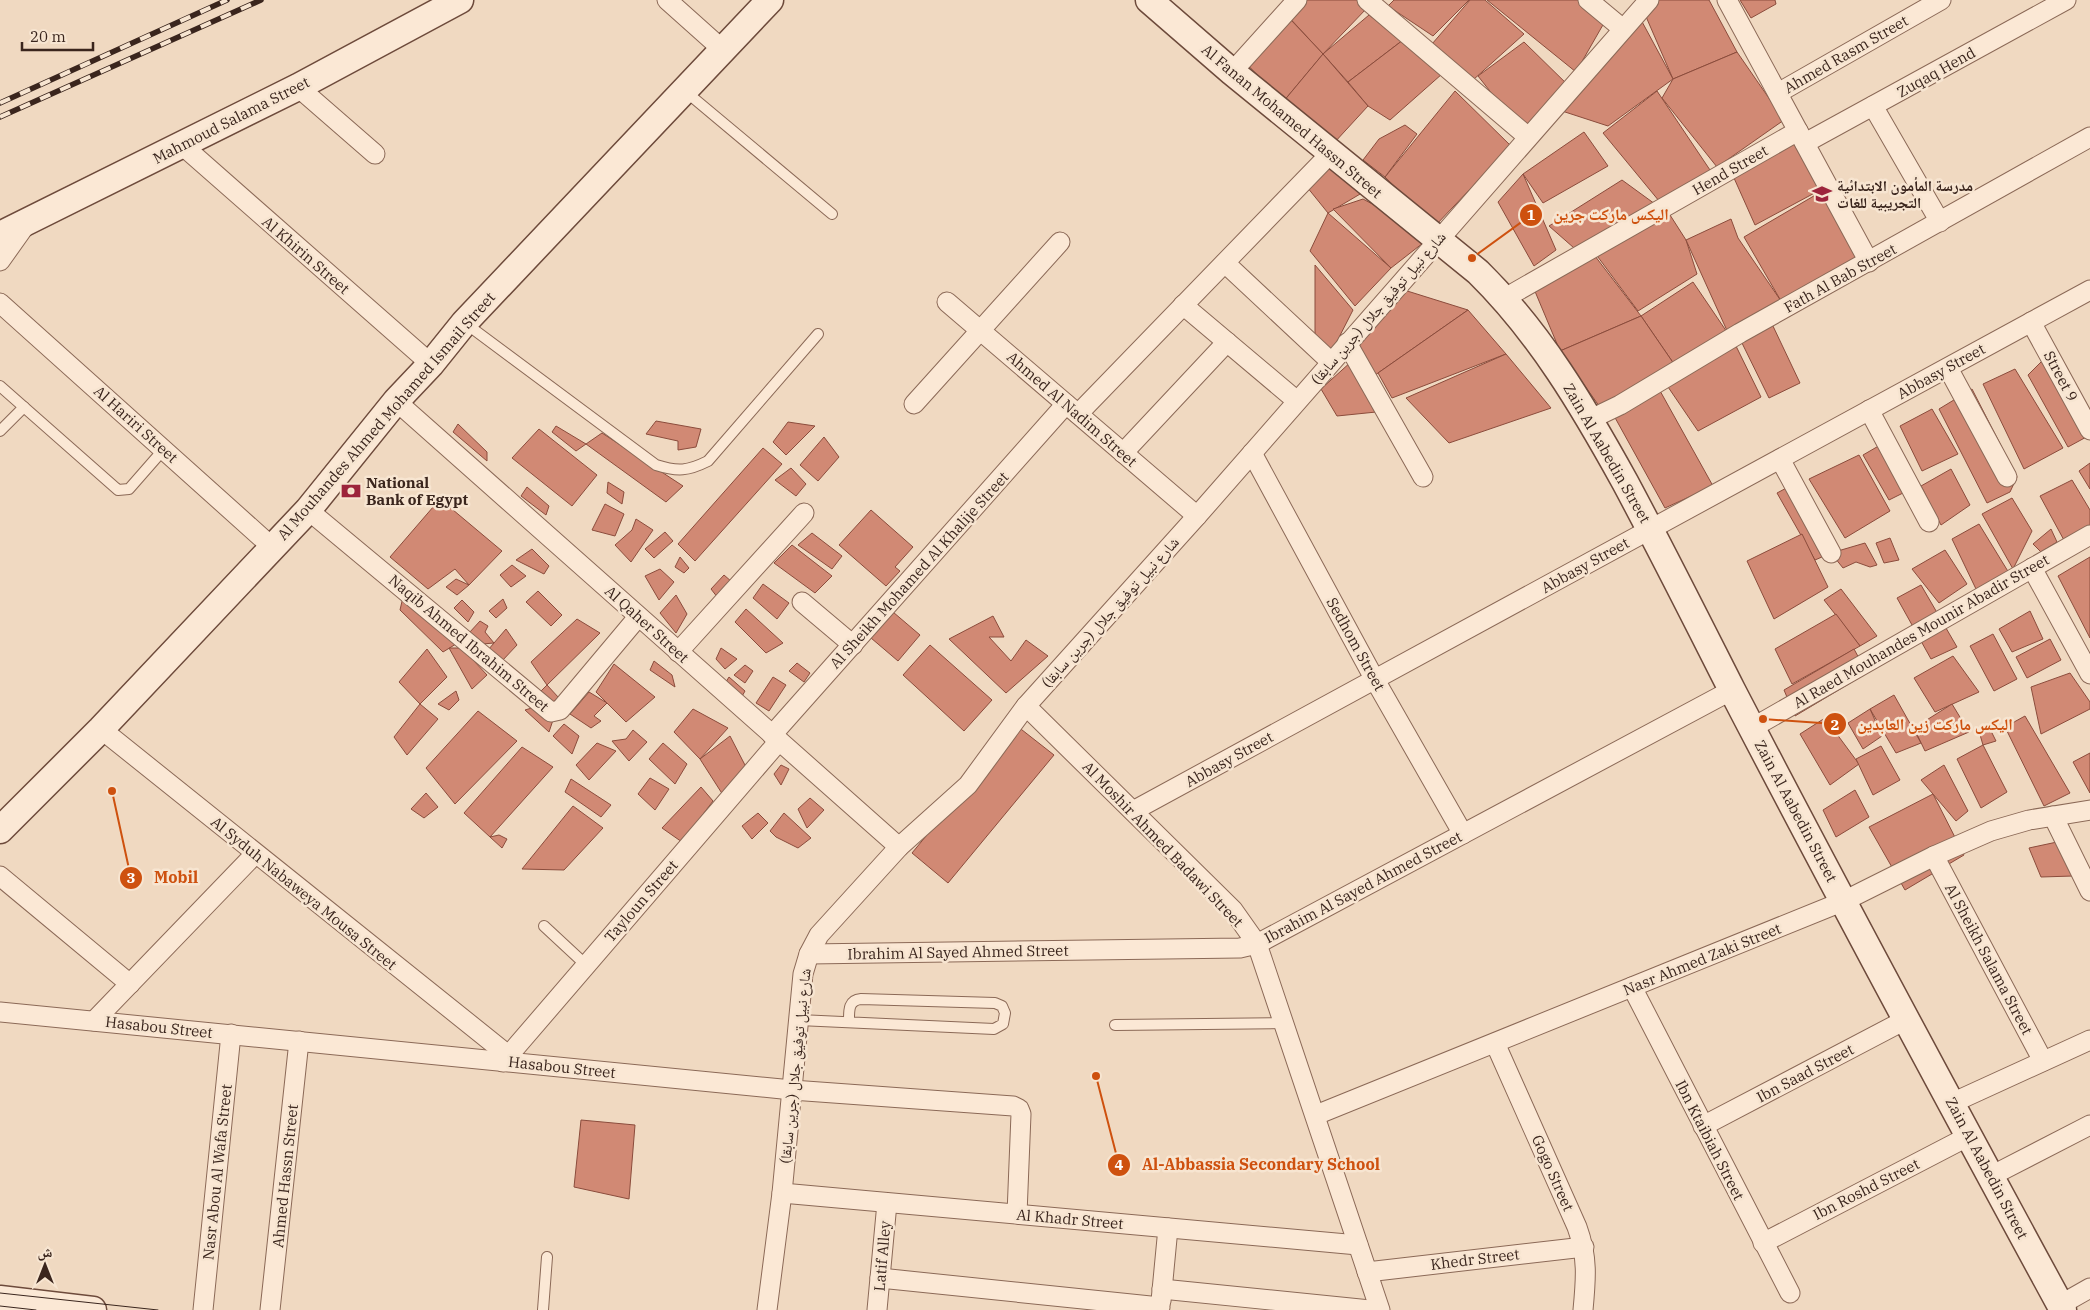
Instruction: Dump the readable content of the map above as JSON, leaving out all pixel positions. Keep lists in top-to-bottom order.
{
  "streets": {
    "street": [
      "Ahmed Rasm Street",
      "Zuqaq Hend",
      "Mahmoud Salama Street",
      "Al Fanan Mohamed Hassn Street",
      "Hend Street",
      "Al Khirin Street",
      "Fath Al Bab Street",
      "شارع نبيل توفيق جلال (جرين سابقا)",
      "Abbasy Street",
      "Street 9",
      "Ahmed Al Nadim Street",
      "Al Mouhandes Ahmed Mohamed Ismail Street",
      "Al Hariri Street",
      "Zain Al Aabedin Street",
      "Al Sheikh Mohamed Al Khalije Street",
      "Al Qaher Street",
      "Al Raed Mouhandes Mounir Abadir Street",
      "Naqib Ahmed Ibrahim Street",
      "Sedhom Street",
      "Al Moshir Ahmed Badawi Street",
      "Ibrahim Al Sayed Ahmed Street",
      "Al Syduh Nabaweya Mousa Street",
      "Tayloun Street",
      "Nasr Ahmed Zaki Street",
      "Al Sheikh Salama Street",
      "Hasabou Street",
      "Ibn Saad Street",
      "Ibn Ktaibiah Street",
      "Nasr Abou Al Wafa Street",
      "Gogo Street",
      "Ahmed Hassn Street",
      "Ibn Roshd Street",
      "Al Khadr Street",
      "Latif Alley",
      "Khedr Street"
    ]
  },
  "crossings": [
    ["Zuqaq Hend", "Hend Street"],
    ["Mahmoud Salama Street", "Al Khirin Street"],
    ["Al Fanan Mohamed Hassn Street", "شارع نبيل توفيق جلال (جرين سابقا)"],
    ["Al Fanan Mohamed Hassn Street", "Zain Al Aabedin Street"],
    ["Al Fanan Mohamed Hassn Street", "Al Sheikh Mohamed Al Khalije Street"],
    ["Hend Street", "Zain Al Aabedin Street"],
    ["Al Khirin Street", "Al Mouhandes Ahmed Mohamed Ismail Street"],
    ["Fath Al Bab Street", "Zain Al Aabedin Street"],
    ["شارع نبيل توفيق جلال (جرين سابقا)", "Ahmed Al Nadim Street"],
    ["شارع نبيل توفيق جلال (جرين سابقا)", "Zain Al Aabedin Street"],
    ["شارع نبيل توفيق جلال (جرين سابقا)", "Al Qaher Street"],
    ["شارع نبيل توفيق جلال (جرين سابقا)", "Sedhom Street"],
    ["شارع نبيل توفيق جلال (جرين سابقا)", "Al Moshir Ahmed Badawi Street"],
    ["شارع نبيل توفيق جلال (جرين سابقا)", "Ibrahim Al Sayed Ahmed Street"],
    ["شارع نبيل توفيق جلال (جرين سابقا)", "Hasabou Street"],
    ["شارع نبيل توفيق جلال (جرين سابقا)", "Al Khadr Street"],
    ["Abbasy Street", "Street 9"],
    ["Abbasy Street", "Zain Al Aabedin Street"],
    ["Abbasy Street", "Sedhom Street"],
    ["Abbasy Street", "Al Moshir Ahmed Badawi Street"],
    ["Ahmed Al Nadim Street", "Al Sheikh Mohamed Al Khalije Street"],
    ["Al Mouhandes Ahmed Mohamed Ismail Street", "Al Hariri Street"],
    ["Al Mouhandes Ahmed Mohamed Ismail Street", "Al Qaher Street"],
    ["Al Mouhandes Ahmed Mohamed Ismail Street", "Naqib Ahmed Ibrahim Street"],
    ["Al Mouhandes Ahmed Mohamed Ismail Street", "Al Syduh Nabaweya Mousa Street"],
    ["Zain Al Aabedin Street", "Al Raed Mouhandes Mounir Abadir Street"],
    ["Zain Al Aabedin Street", "Ibrahim Al Sayed Ahmed Street"],
    ["Zain Al Aabedin Street", "Nasr Ahmed Zaki Street"],
    ["Zain Al Aabedin Street", "Ibn Saad Street"],
    ["Zain Al Aabedin Street", "Ibn Roshd Street"],
    ["Al Sheikh Mohamed Al Khalije Street", "Al Qaher Street"],
    ["Al Sheikh Mohamed Al Khalije Street", "Tayloun Street"],
    ["Al Qaher Street", "Naqib Ahmed Ibrahim Street"],
    ["Al Qaher Street", "Tayloun Street"],
    ["Sedhom Street", "Ibrahim Al Sayed Ahmed Street"],
    ["Al Moshir Ahmed Badawi Street", "Ibrahim Al Sayed Ahmed Street"],
    ["Al Moshir Ahmed Badawi Street", "Nasr Ahmed Zaki Street"],
    ["Al Moshir Ahmed Badawi Street", "Al Khadr Street"],
    ["Al Moshir Ahmed Badawi Street", "Khedr Street"],
    ["Al Syduh Nabaweya Mousa Street", "Tayloun Street"],
    ["Al Syduh Nabaweya Mousa Street", "Hasabou Street"],
    ["Tayloun Street", "Hasabou Street"],
    ["Nasr Ahmed Zaki Street", "Al Sheikh Salama Street"],
    ["Nasr Ahmed Zaki Street", "Ibn Ktaibiah Street"],
    ["Nasr Ahmed Zaki Street", "Gogo Street"],
    ["Hasabou Street", "Nasr Abou Al Wafa Street"],
    ["Hasabou Street", "Ahmed Hassn Street"],
    ["Hasabou Street", "Al Khadr Street"],
    ["Ibn Saad Street", "Ibn Ktaibiah Street"],
    ["Ibn Ktaibiah Street", "Ibn Roshd Street"],
    ["Gogo Street", "Khedr Street"],
    ["Al Khadr Street", "Latif Alley"]
  ],
  "places": {
    "school or university": ["مدرسة المأمون الابتدائية التجريبية للغات"],
    "other": [
      "اليكس ماركت جرين",
      "اليكس ماركت زين العابدين",
      "Mobil",
      "Al-Abbassia Secondary School"
    ],
    "bank": ["National Bank of Egypt"]
  },
  "scale_bar": "20 m",
  "north": "top"
}
